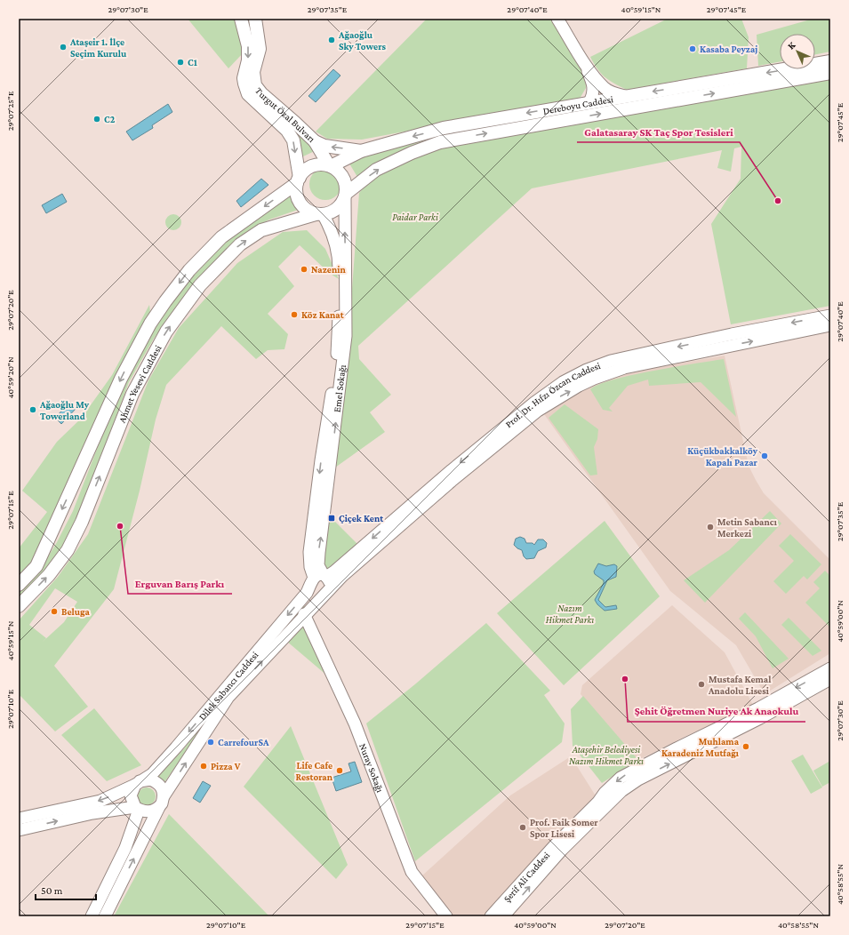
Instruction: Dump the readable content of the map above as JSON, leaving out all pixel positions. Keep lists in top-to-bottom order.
{
  "streets": {
    "main road": ["Dereboyu Caddesi", "Turgut Özal Bulvarı", "Ahmet Yesevi Caddesi"],
    "street": [
      "Emel Sokağı",
      "Prof. Dr. Hıfzı Özcan Caddesi",
      "Dilek Sabancı Caddesi",
      "Nuray Sokağı",
      "Şerif Ali Caddesi"
    ]
  },
  "crossings": [
    ["Dereboyu Caddesi", "Turgut Özal Bulvarı"],
    ["Dereboyu Caddesi", "Ahmet Yesevi Caddesi"],
    ["Dereboyu Caddesi", "Emel Sokağı"],
    ["Turgut Özal Bulvarı", "Ahmet Yesevi Caddesi"],
    ["Turgut Özal Bulvarı", "Emel Sokağı"],
    ["Ahmet Yesevi Caddesi", "Emel Sokağı"],
    ["Emel Sokağı", "Prof. Dr. Hıfzı Özcan Caddesi"],
    ["Emel Sokağı", "Dilek Sabancı Caddesi"],
    ["Prof. Dr. Hıfzı Özcan Caddesi", "Dilek Sabancı Caddesi"],
    ["Dilek Sabancı Caddesi", "Nuray Sokağı"]
  ],
  "parks": ["Paidar Parki", "Nazım Hikmet Parkı", "Ataşehir Belediyesi Nazım Hikmet Parkı"],
  "places": {
    "other": [
      "Ağaoğlu Sky Towers",
      "Ataşeir 1. İlçe Seçim Kurulu",
      "Kasaba Peyzaj",
      "C1",
      "C2",
      "Galatasaray SK Taç Spor Tesisleri",
      "Nazenin",
      "Köz Kanat",
      "Ağaoğlu My Towerland",
      "Küçükbakkalköy Kapalı Pazar",
      "Erguvan Barış Parkı",
      "Metin Sabancı Merkezi",
      "Beluga",
      "Şehit Öğretmen Nuriye Ak Anaokulu",
      "Mustafa Kemal Anadolu Lisesi",
      "CarrefourSA",
      "Muhlama Karadeniz Mutfağı",
      "Pizza V",
      "Life Cafe Restoran",
      "Prof. Faik Somer Spor Lisesi"
    ],
    "transit": ["Çiçek Kent"]
  },
  "scale_bar": "50 m",
  "north": "top left",
  "coordinates": [
    "29°07'30\"E",
    "29°07'35\"E",
    "29°07'40\"E",
    "40°59'15\"N",
    "29°07'45\"E",
    "29°07'25\"E",
    "29°07'20\"E",
    "40°59'20\"N",
    "29°07'15\"E",
    "40°59'00\"N",
    "29°07'10\"E",
    "40°58'55\"N"
  ]
}
